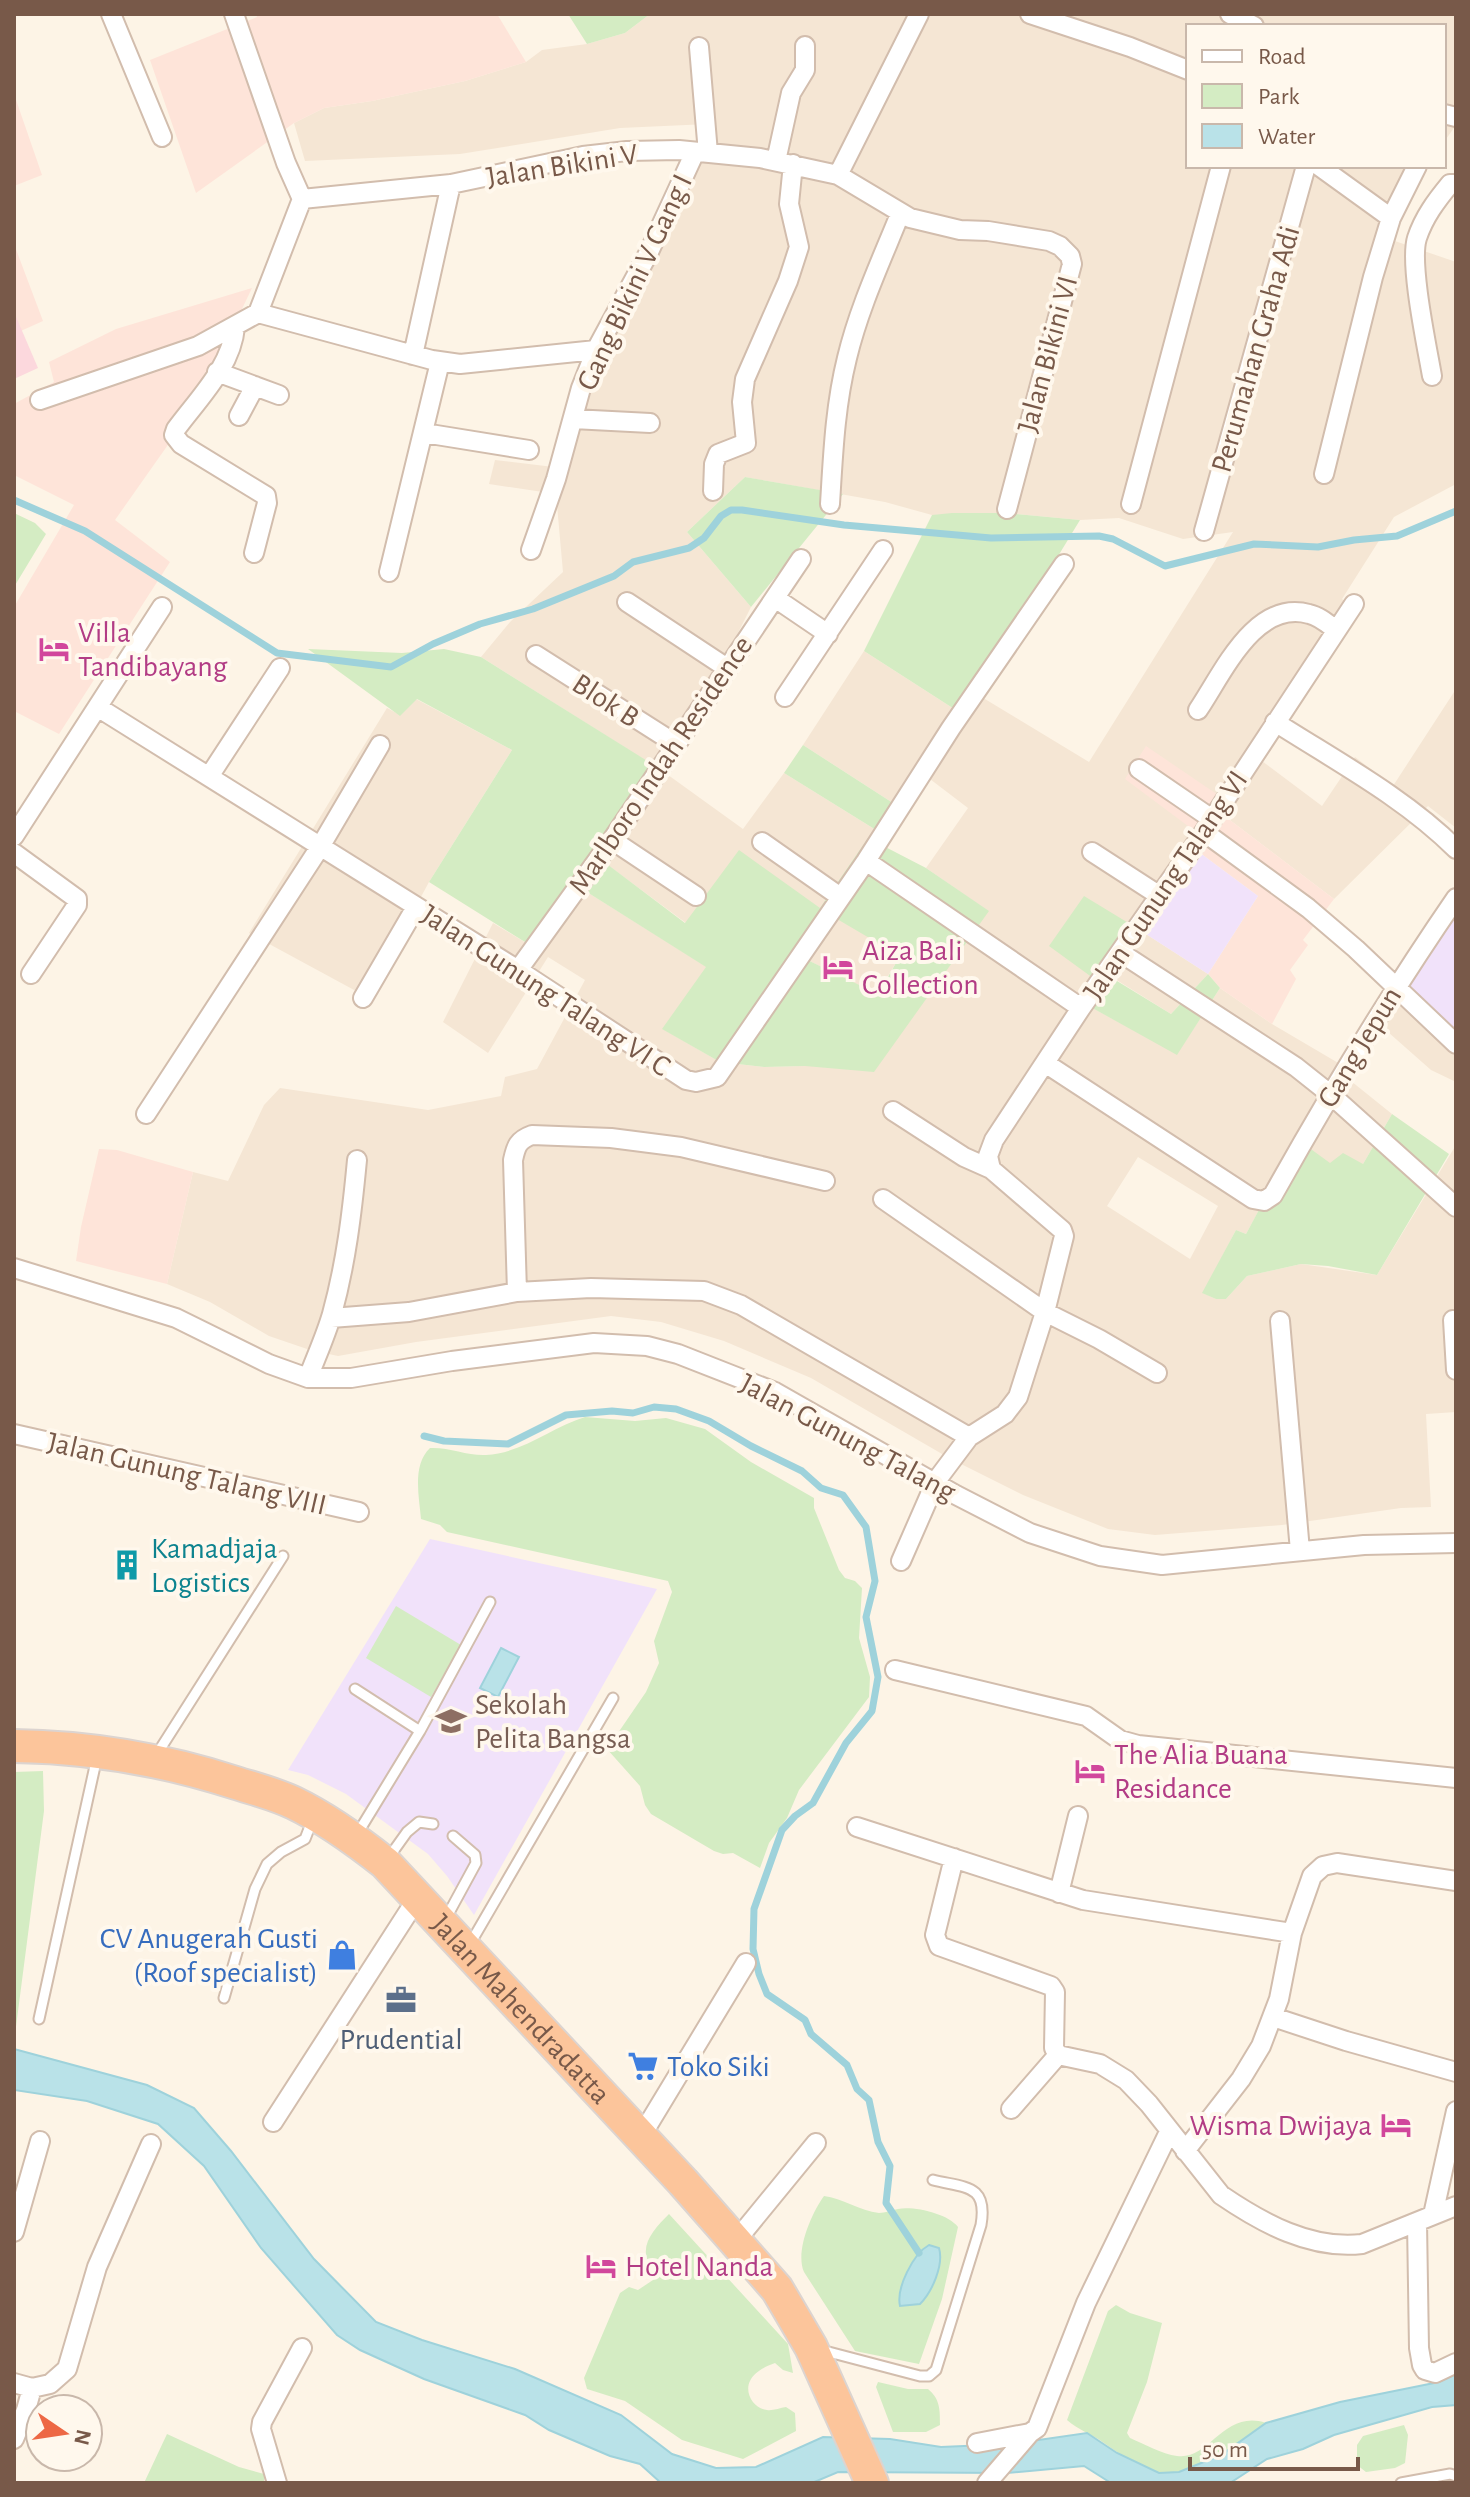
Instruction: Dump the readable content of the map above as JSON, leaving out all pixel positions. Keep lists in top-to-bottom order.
{
  "streets": {
    "highway": ["Jalan Mahendradatta"],
    "street": [
      "Jalan Bikini V",
      "Gang Bikini V Gang I",
      "Perumahan Graha Adi",
      "Jalan Bikini VI",
      "Blok B",
      "Marlboro Indah Residence",
      "Jalan Gunung Talang VI",
      "Jalan Gunung Talang VI C",
      "Gang Jepun",
      "Jalan Gunung Talang",
      "Jalan Gunung Talang VIII"
    ]
  },
  "crossings": [
    ["Jalan Bikini V", "Gang Bikini V Gang I"],
    ["Jalan Bikini V", "Jalan Bikini VI"],
    ["Blok B", "Marlboro Indah Residence"],
    ["Marlboro Indah Residence", "Jalan Gunung Talang VI C"],
    ["Jalan Gunung Talang VI", "Gang Jepun"]
  ],
  "places": {
    "hotel": [
      "Villa Tandibayang",
      "Aiza Bali Collection",
      "The Alia Buana Residance",
      "Wisma Dwijaya",
      "Hotel Nanda"
    ],
    "building": ["Kamadjaja Logistics"],
    "school or university": ["Sekolah Pelita Bangsa"],
    "shop": ["CV Anugerah Gusti (Roof specialist)"],
    "office": ["Prudential"],
    "supermarket": ["Toko Siki"]
  },
  "legend": ["Road", "Park", "Water"],
  "scale_bar": "50 m",
  "north": "right"
}
